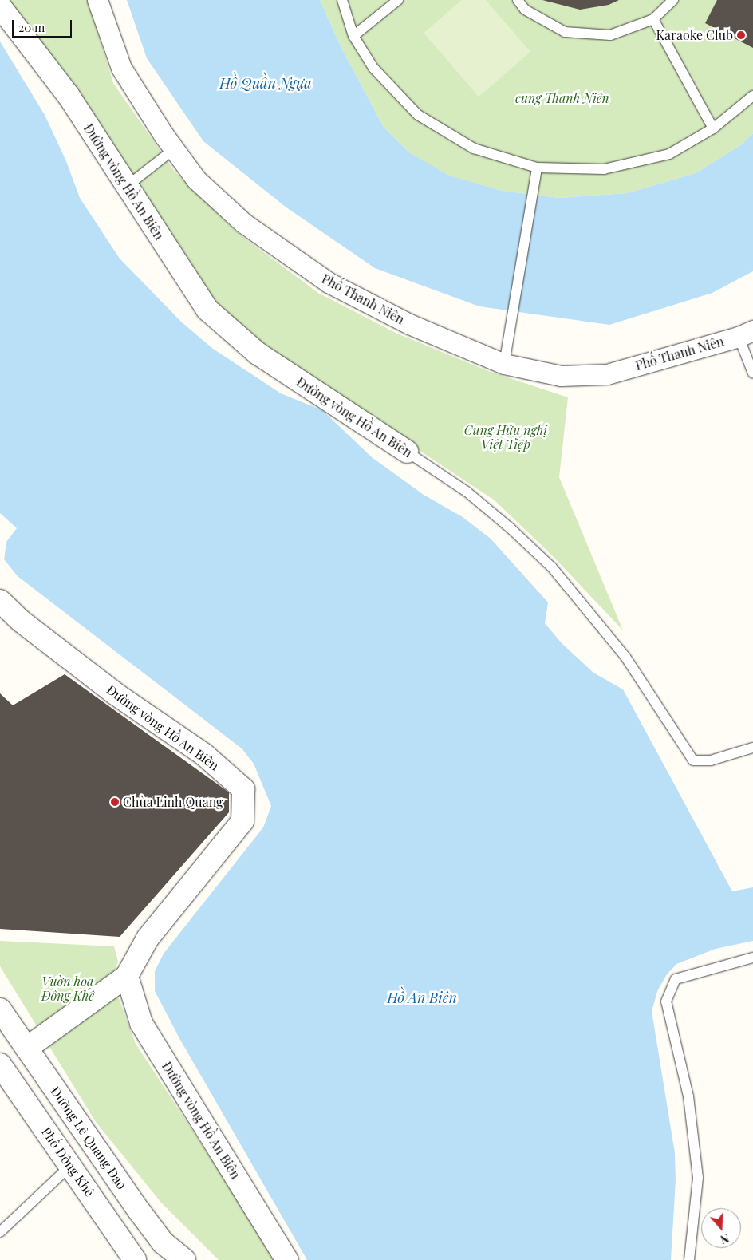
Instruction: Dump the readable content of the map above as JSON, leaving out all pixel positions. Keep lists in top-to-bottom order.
{
  "streets": {
    "street": [
      "Đường vòng Hồ An Biên",
      "Phố Thanh Niên",
      "Đường Lê Quang Đạo",
      "Phố Đông Khê"
    ]
  },
  "crossings": [
    ["Đường vòng Hồ An Biên", "Đường Lê Quang Đạo"]
  ],
  "water": ["Hồ Quần Ngựa", "Hồ An Biên"],
  "parks": ["cung Thanh Niên", "Cung Hữu nghị Việt Tiệp", "Vườn hoa Đông Khê"],
  "places": ["Karaoke Club", "Chùa Linh Quang"],
  "scale_bar": "20 m",
  "north": "bottom"
}
